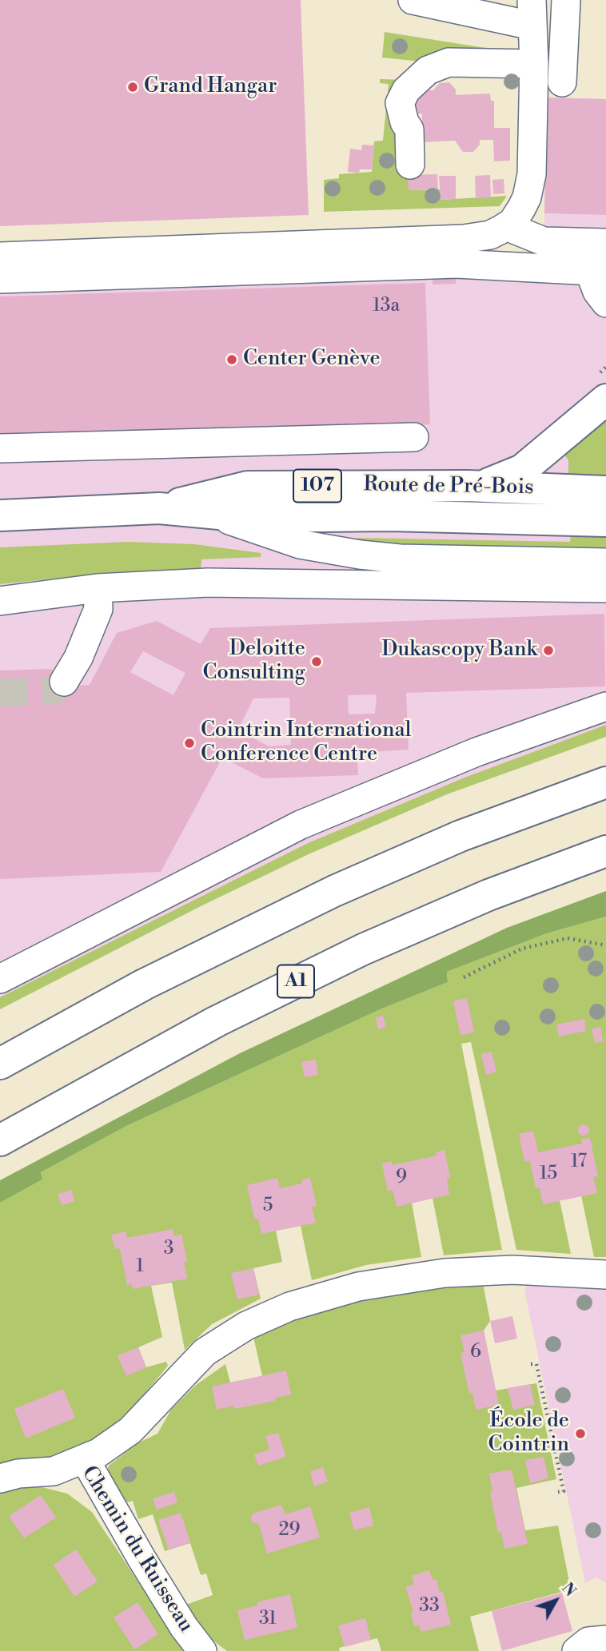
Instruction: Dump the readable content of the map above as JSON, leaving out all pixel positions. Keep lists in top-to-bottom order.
{
  "streets": {
    "main road": ["107", "Route de Pré-Bois", "A1"],
    "street": ["Chemin du Ruisseau"]
  },
  "crossings": [
    ["107", "Route de Pré-Bois"]
  ],
  "places": [
    "Grand Hangar",
    "Center Genève",
    "Dukascopy Bank",
    "Deloitte Consulting",
    "Cointrin International Conference Centre",
    "École de Cointrin"
  ],
  "house_numbers": [
    "13a",
    "17",
    "15",
    "9",
    "5",
    "3",
    "1",
    "6",
    "29",
    "33",
    "31"
  ],
  "north": "top right"
}
